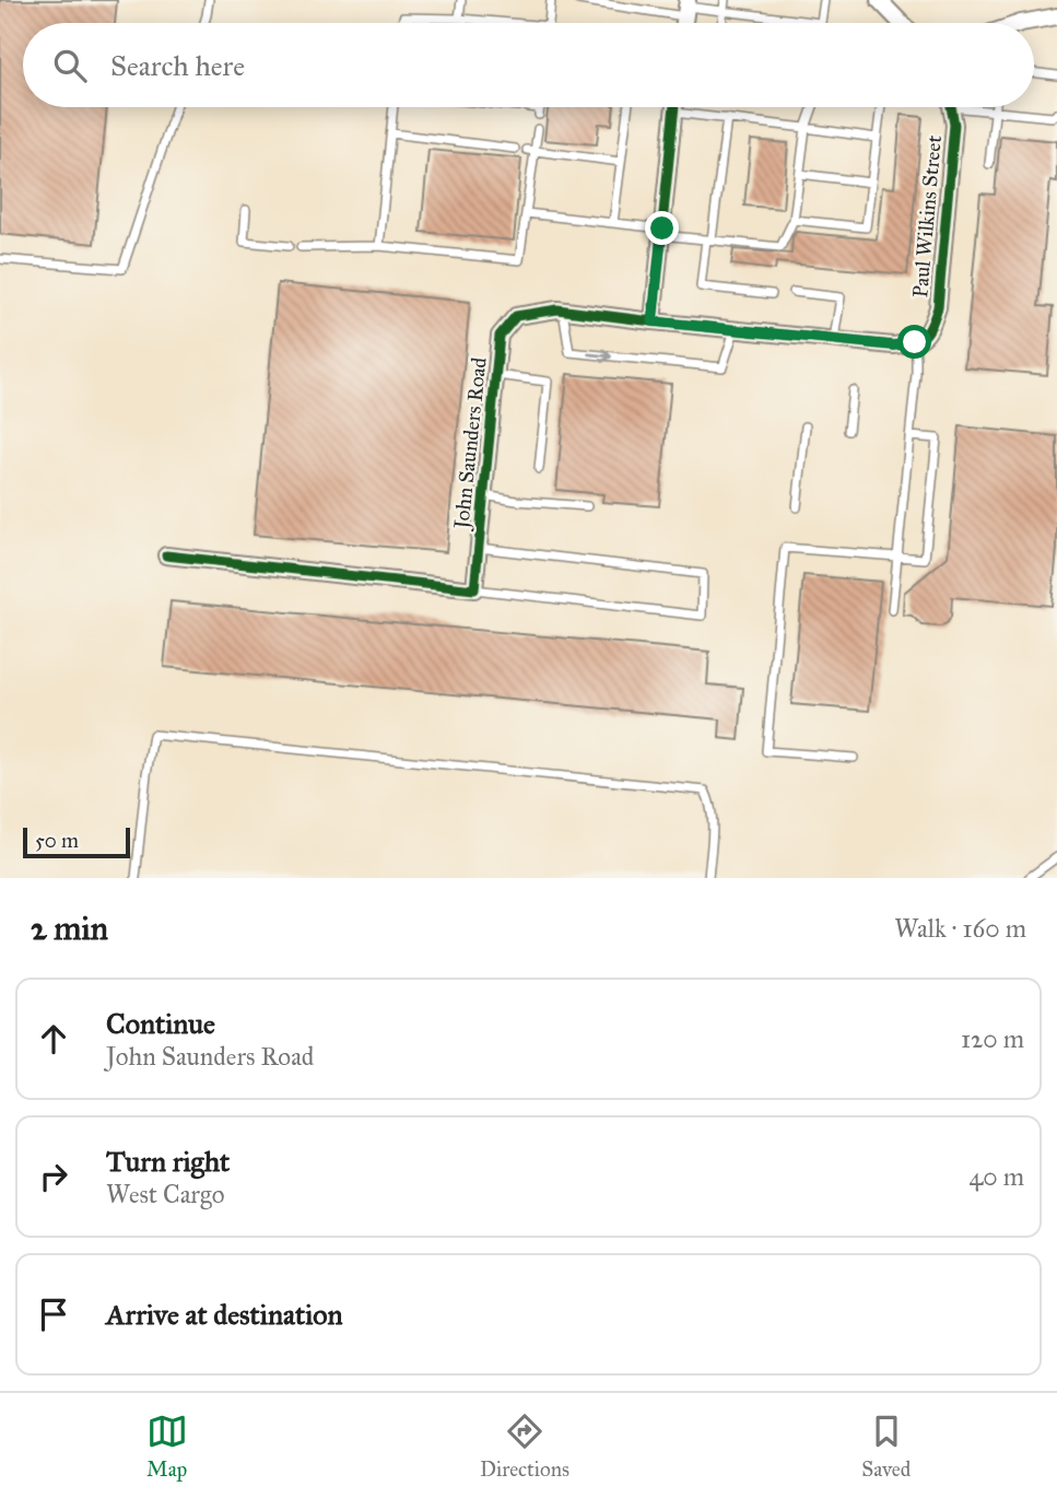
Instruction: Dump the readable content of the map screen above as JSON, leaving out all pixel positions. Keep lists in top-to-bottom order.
{
  "streets": {
    "street": ["Paul Wilkins Street", "John Saunders Road"]
  },
  "crossings": [
    ["Paul Wilkins Street", "John Saunders Road"]
  ],
  "scale_bar": "50 m",
  "page": {
    "search": "Search here",
    "scale": "50 m",
    "heading": ["2 min", "Walk · 160 m"],
    "list": [
      ["Continue", "John Saunders Road", "120 m"],
      ["Turn right", "West Cargo", "40 m"],
      "Arrive at destination"
    ],
    "nav": ["Map", "Directions", "Saved"]
  }
}
